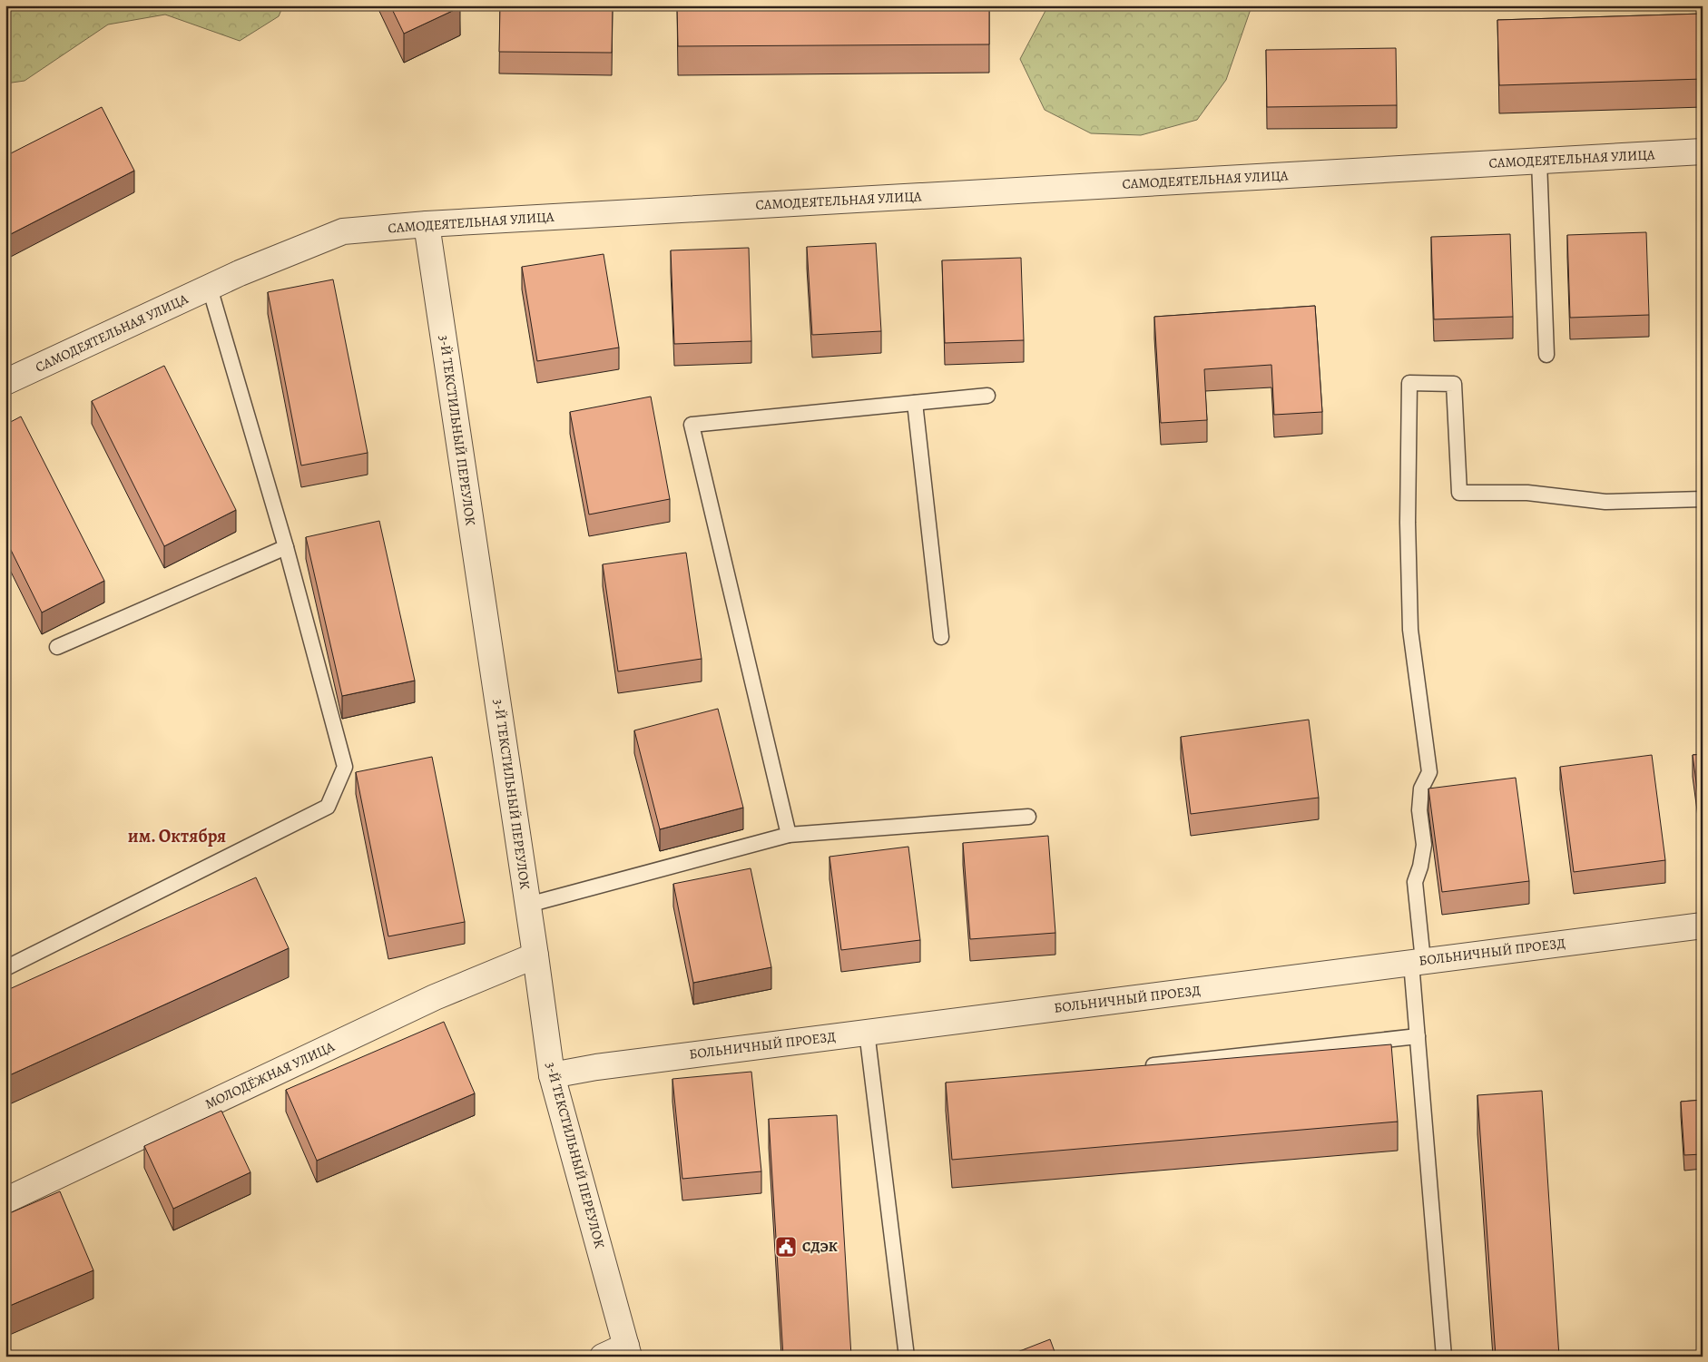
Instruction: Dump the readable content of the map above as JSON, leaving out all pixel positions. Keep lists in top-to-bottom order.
{
  "streets": {
    "street": [
      "САМОДЕЯТЕЛЬНАЯ УЛИЦА",
      "3-Й ТЕКСТИЛЬНЫЙ ПЕРЕУЛОК",
      "БОЛЬНИЧНЫЙ ПРОЕЗД",
      "МОЛОДЁЖНАЯ УЛИЦА"
    ]
  },
  "crossings": [
    ["САМОДЕЯТЕЛЬНАЯ УЛИЦА", "3-Й ТЕКСТИЛЬНЫЙ ПЕРЕУЛОК"],
    ["3-Й ТЕКСТИЛЬНЫЙ ПЕРЕУЛОК", "БОЛЬНИЧНЫЙ ПРОЕЗД"],
    ["3-Й ТЕКСТИЛЬНЫЙ ПЕРЕУЛОК", "МОЛОДЁЖНАЯ УЛИЦА"]
  ],
  "districts": ["им. Октября"],
  "places": {
    "public building": ["СДЭК"]
  }
}
